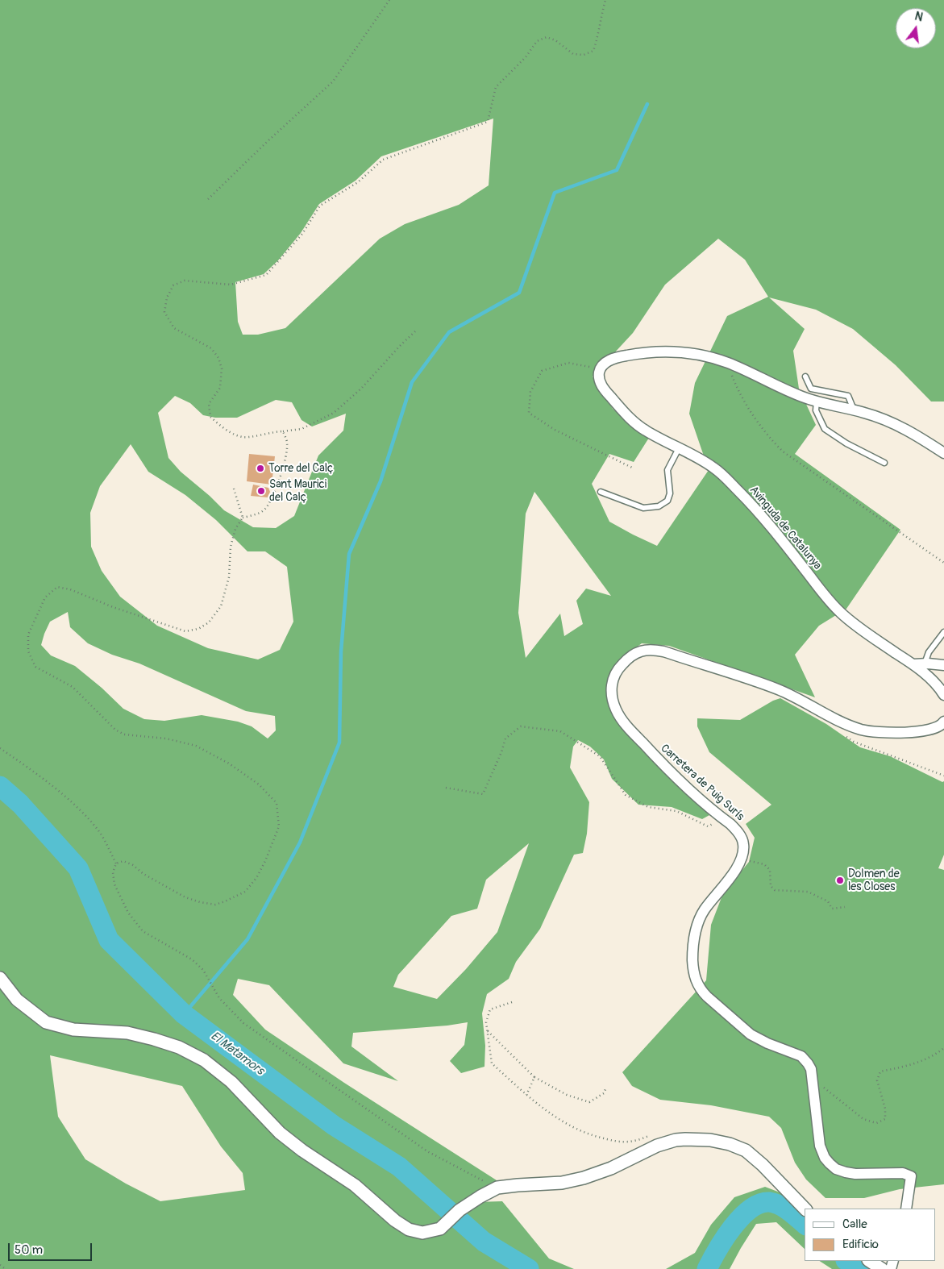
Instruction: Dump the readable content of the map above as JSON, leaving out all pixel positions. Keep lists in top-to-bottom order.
{
  "streets": {
    "street": ["Avinguda de Catalunya", "Carretera de Puig Surís"]
  },
  "water": ["El Matamors"],
  "places": ["Torre del Calç", "Sant Maurici del Calç", "Dolmen de les Closes"],
  "legend": ["Calle", "Edificio"],
  "scale_bar": "50 m",
  "north": "top"
}
